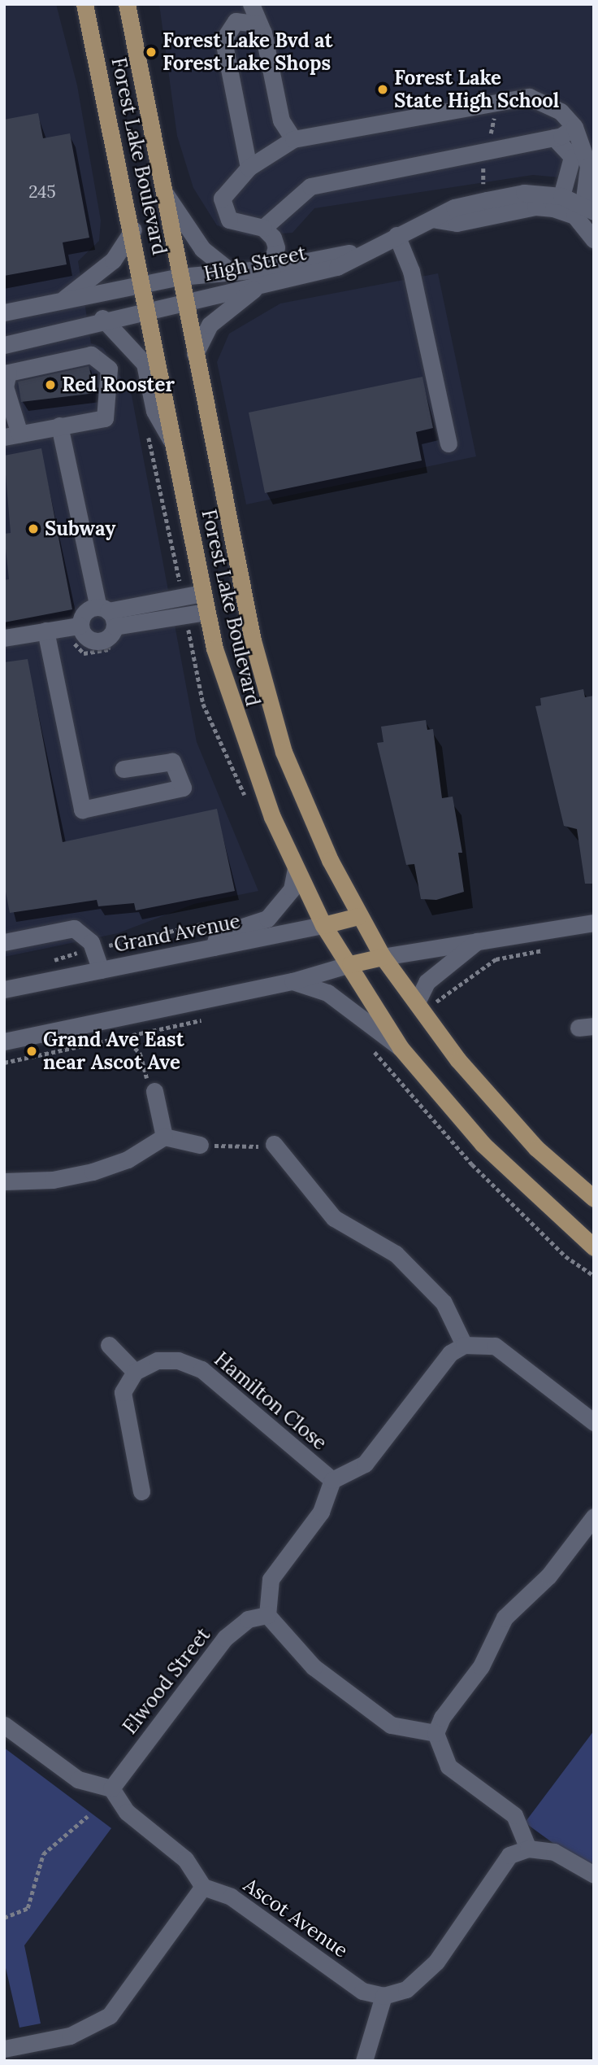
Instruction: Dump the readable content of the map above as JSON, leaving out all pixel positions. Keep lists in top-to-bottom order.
{
  "streets": {
    "main road": ["Forest Lake Boulevard", "Grand Avenue"],
    "street": [
      "High Street",
      "Hamilton Close",
      "Elwood Street",
      "Ascot Avenue"
    ]
  },
  "crossings": [
    ["Forest Lake Boulevard", "High Street"],
    ["Forest Lake Boulevard", "Grand Avenue"]
  ],
  "places": [
    "Forest Lake Bvd at Forest Lake Shops",
    "Forest Lake State High School",
    "Red Rooster",
    "Subway",
    "Grand Ave East near Ascot Ave"
  ],
  "house_numbers": ["245"]
}
